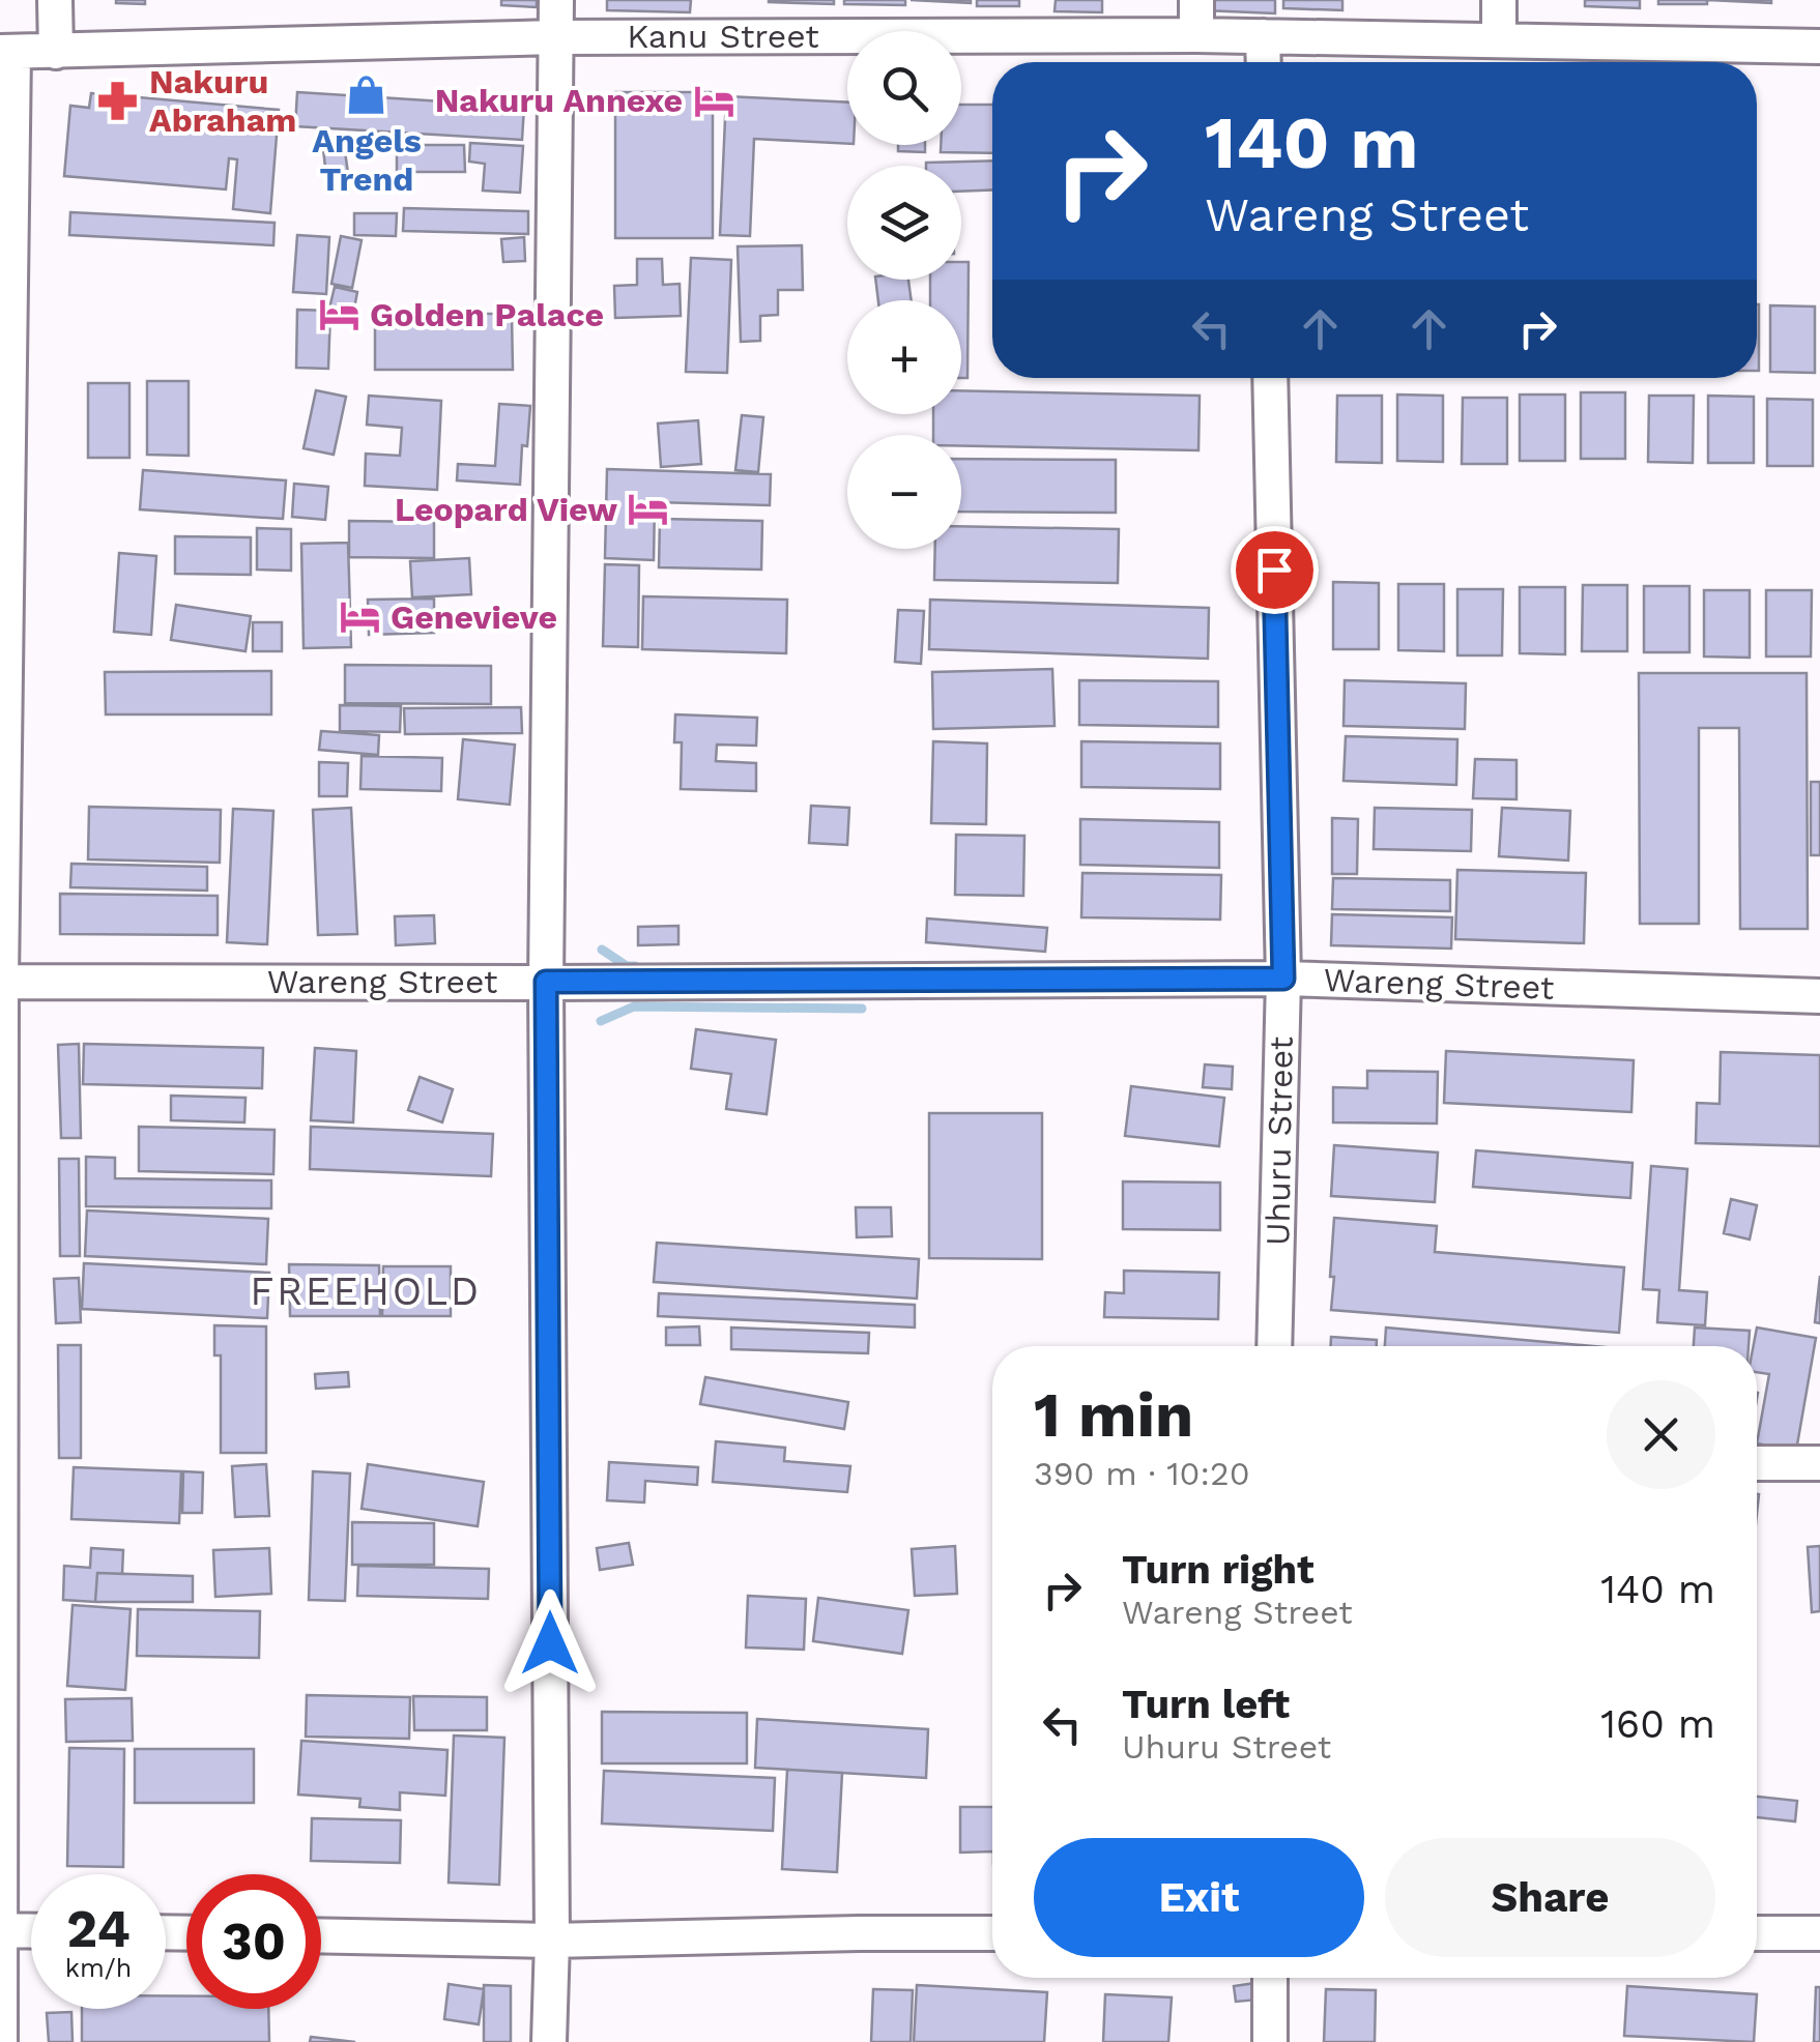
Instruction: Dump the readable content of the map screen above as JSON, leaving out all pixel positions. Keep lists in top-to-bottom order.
{
  "streets": {
    "street": ["Kanu Street", "Wareng Street", "Uhuru Street"]
  },
  "crossings": [
    ["Wareng Street", "Uhuru Street"]
  ],
  "districts": ["FREEHOLD"],
  "places": {
    "shop": ["Angels Trend"],
    "pharmacy": ["Nakuru Abraham"],
    "hotel": [
      "Nakuru Annexe",
      "Golden Palace",
      "Leopard View",
      "Genevieve"
    ]
  },
  "page": {
    "map_buttons": ["+", "−"],
    "turn": ["140 m", "Wareng Street"],
    "heading": ["1 min", "390 m · 10:20"],
    "list": [
      {
        "name": "Turn right",
        "note": "Wareng Street",
        "value": "140 m"
      },
      {
        "name": "Turn left",
        "note": "Uhuru Street",
        "value": "160 m"
      }
    ],
    "buttons": ["Exit", "Share"],
    "speed": "24 km/h",
    "limit": "30"
  }
}
